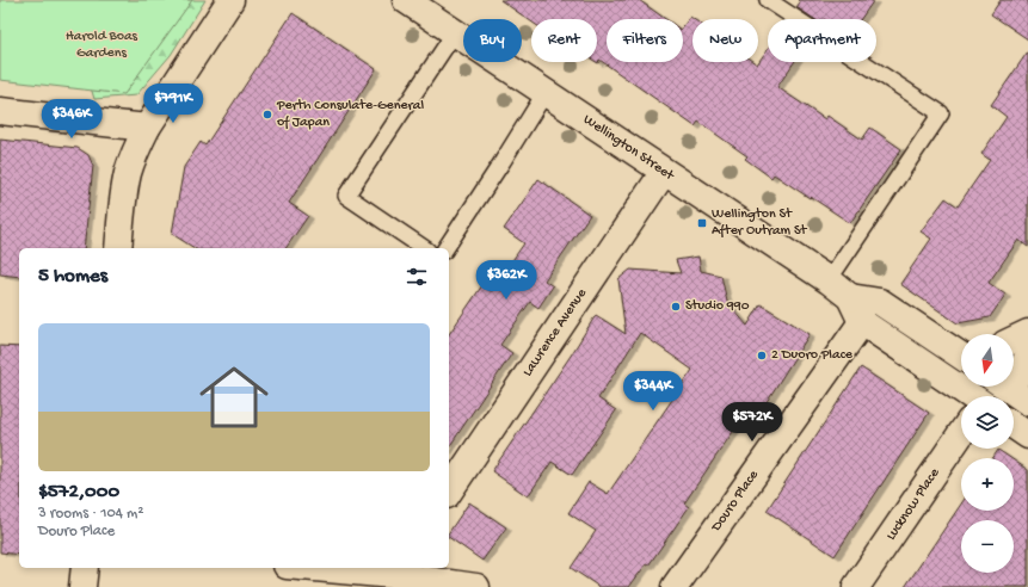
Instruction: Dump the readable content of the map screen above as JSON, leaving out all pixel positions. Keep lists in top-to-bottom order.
{
  "streets": {
    "street": [
      "Wellington Street",
      "Lawrence Avenue",
      "Douro Place",
      "Lucknow Place"
    ]
  },
  "crossings": [
    ["Wellington Street", "Lawrence Avenue"],
    ["Wellington Street", "Douro Place"]
  ],
  "parks": ["Harold Boas Gardens"],
  "places": {
    "other": ["Perth Consulate-General of Japan", "Studio 990", "2 Duoro Place"],
    "transit": ["Wellington St After Outram St"]
  },
  "north": "bottom",
  "page": {
    "chip": [
      "Buy",
      "Rent",
      "Filters",
      "New",
      "Apartment"
    ],
    "price": [
      "$791K",
      "$346K",
      "$362K",
      "$344K",
      "$572K"
    ],
    "heading": "5 homes",
    "list": [
      {
        "name": "$572,000",
        "note": "3 rooms · 104 m² · Douro Place"
      }
    ],
    "map_buttons": ["+", "−"]
  }
}
